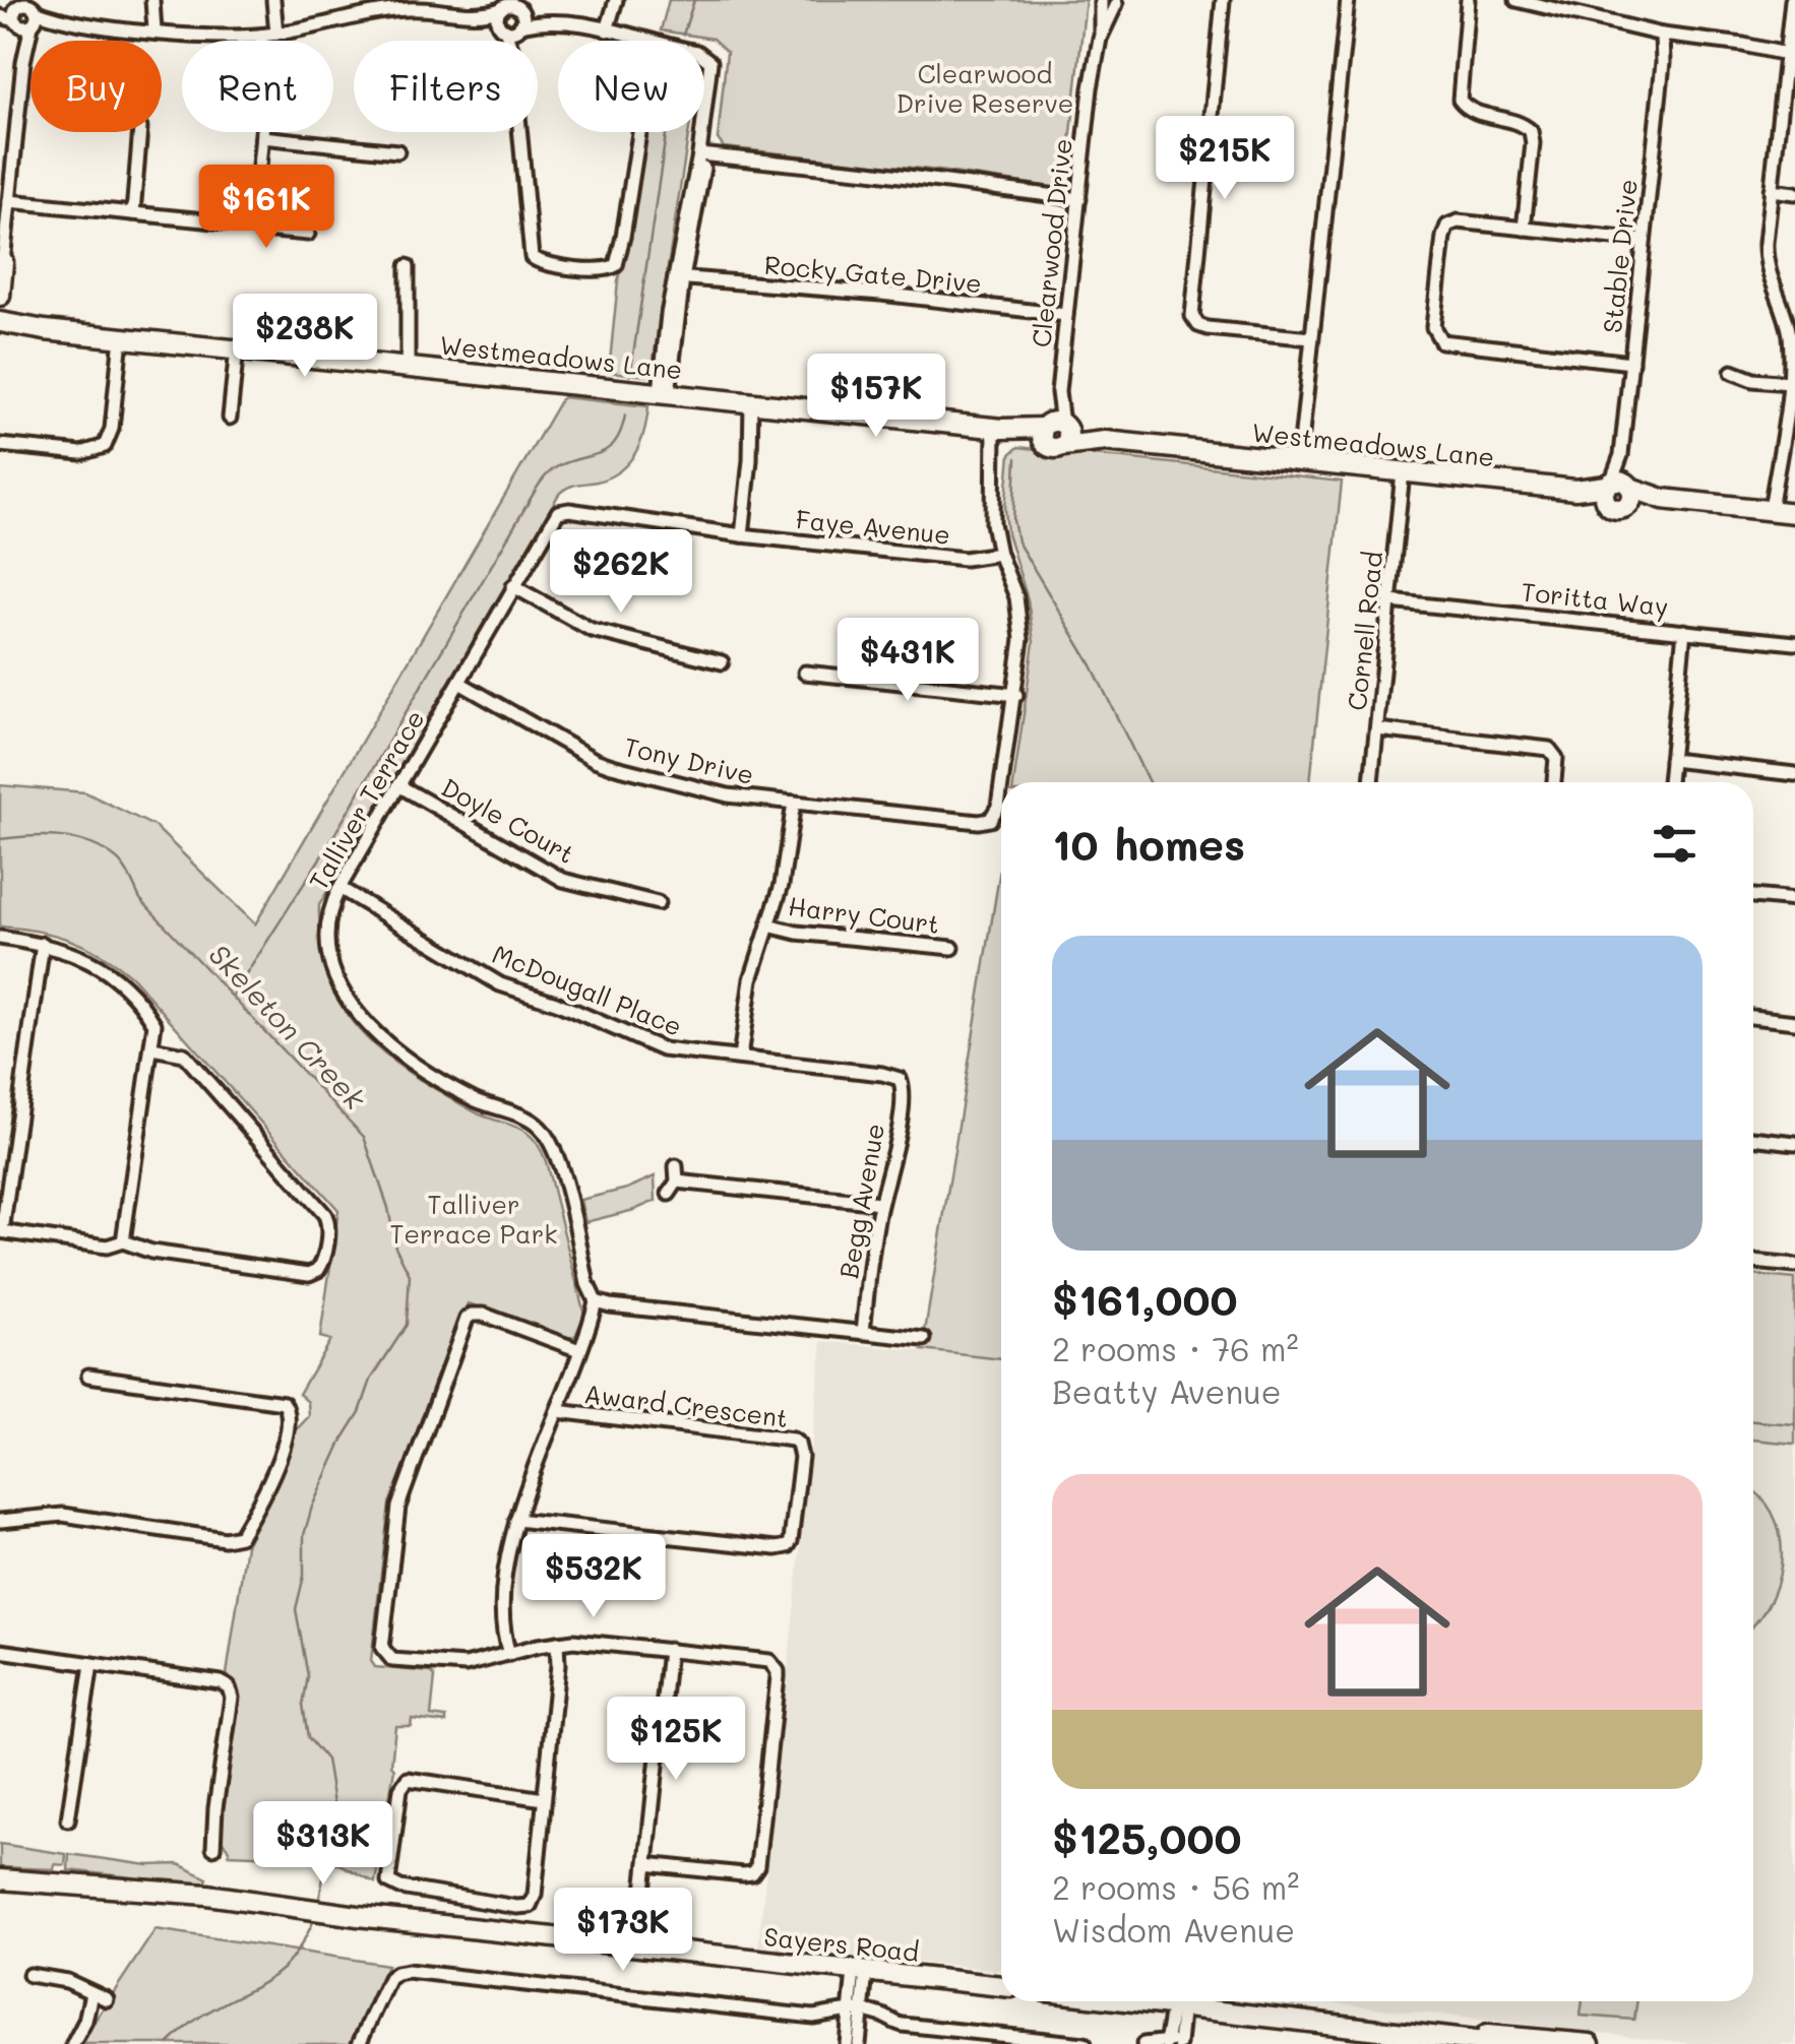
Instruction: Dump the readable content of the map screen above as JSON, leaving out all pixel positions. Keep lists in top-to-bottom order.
{
  "streets": {
    "street": [
      "Clearwood Drive",
      "Stable Drive",
      "Rocky Gate Drive",
      "Westmeadows Lane",
      "Faye Avenue",
      "Toritta Way",
      "Cornell Road",
      "Tony Drive",
      "Talliver Terrace",
      "Doyle Court",
      "Harry Court",
      "McDougall Place",
      "Begg Avenue",
      "Award Crescent",
      "Sayers Road"
    ]
  },
  "crossings": [
    ["Clearwood Drive", "Rocky Gate Drive"],
    ["Clearwood Drive", "Westmeadows Lane"],
    ["Stable Drive", "Westmeadows Lane"],
    ["Westmeadows Lane", "Cornell Road"],
    ["Faye Avenue", "Talliver Terrace"],
    ["Toritta Way", "Cornell Road"],
    ["Tony Drive", "Talliver Terrace"],
    ["Talliver Terrace", "Doyle Court"],
    ["Talliver Terrace", "McDougall Place"],
    ["McDougall Place", "Begg Avenue"]
  ],
  "water": ["Skeleton Creek"],
  "parks": ["Clearwood Drive Reserve", "Talliver Terrace Park"],
  "page": {
    "chip": [
      "Buy",
      "Rent",
      "Filters",
      "New"
    ],
    "price": [
      "$215K",
      "$161K",
      "$238K",
      "$157K",
      "$262K",
      "$431K",
      "$532K",
      "$125K",
      "$313K",
      "$173K"
    ],
    "heading": "10 homes",
    "list": [
      {
        "name": "$161,000",
        "note": "2 rooms · 76 m² · Beatty Avenue"
      },
      {
        "name": "$125,000",
        "note": "2 rooms · 56 m² · Wisdom Avenue"
      }
    ]
  }
}
